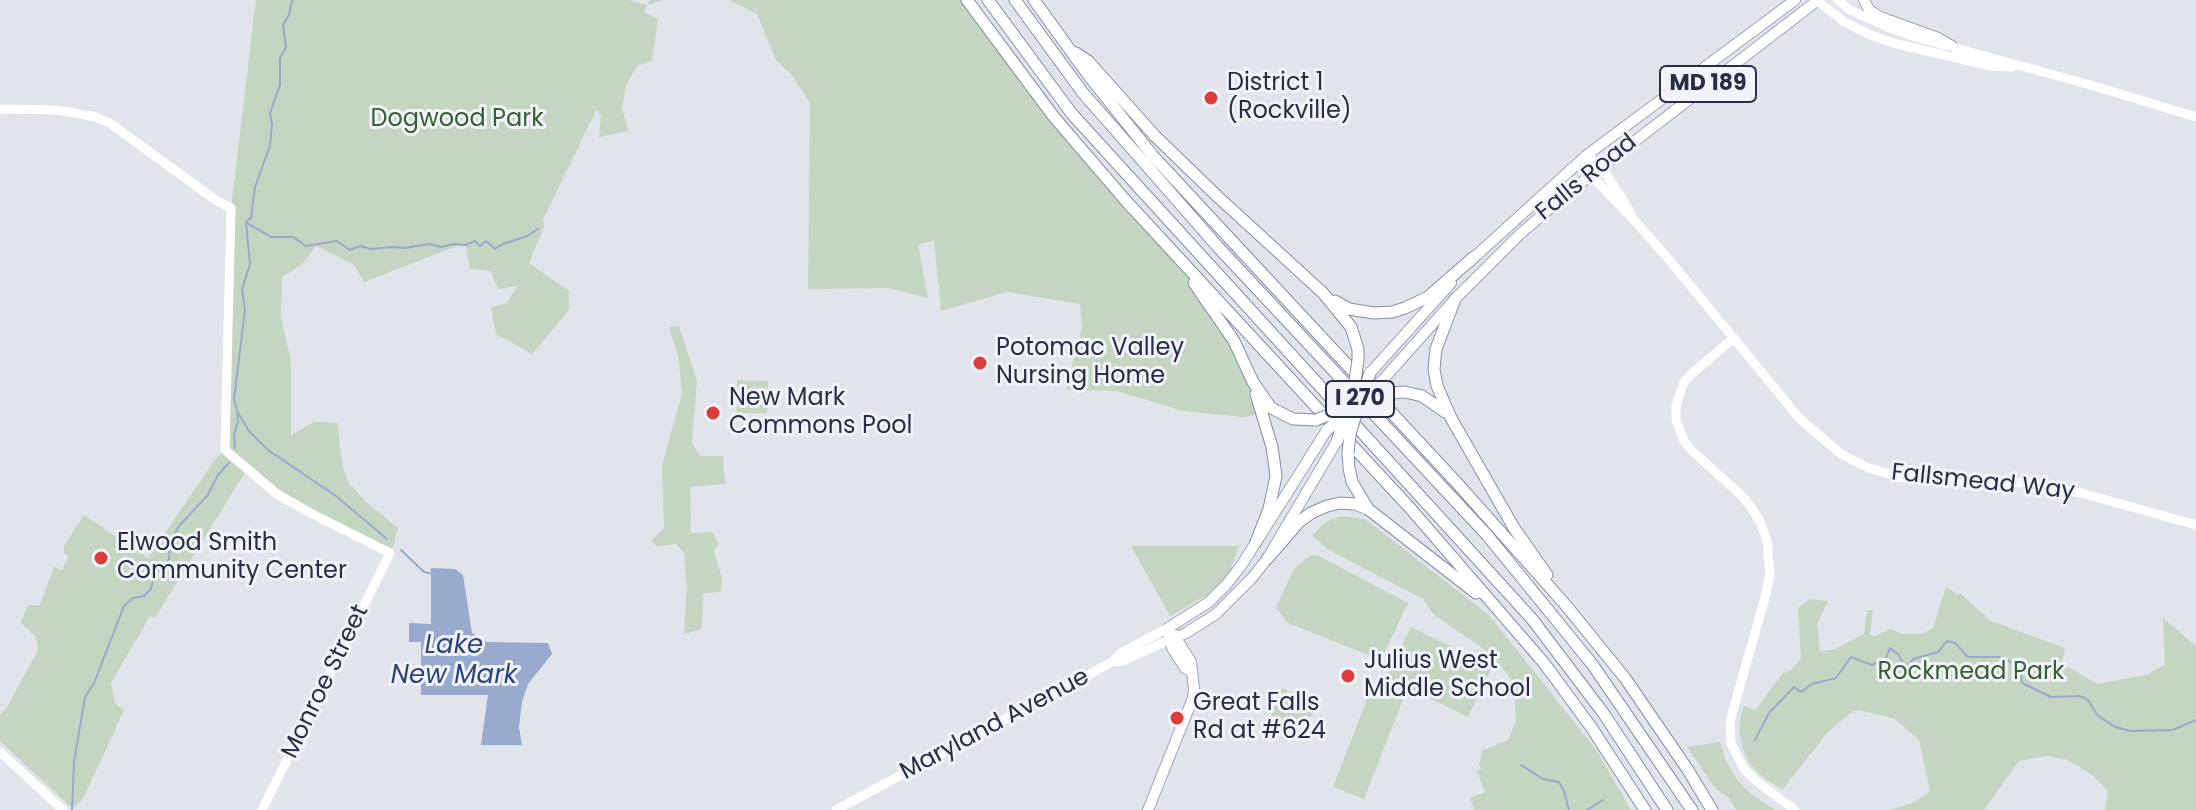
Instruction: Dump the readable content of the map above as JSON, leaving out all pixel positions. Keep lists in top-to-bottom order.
{
  "streets": {
    "highway": ["I 270"],
    "main road": ["MD 189", "Falls Road"],
    "street": ["Fallsmead Way", "Monroe Street", "Maryland Avenue"]
  },
  "crossings": [
    ["Falls Road", "Fallsmead Way"]
  ],
  "water": ["Lake New Mark"],
  "parks": ["Dogwood Park", "Rockmead Park"],
  "places": [
    "District 1 (Rockville)",
    "Potomac Valley Nursing Home",
    "New Mark Commons Pool",
    "Elwood Smith Community Center",
    "Julius West Middle School",
    "Great Falls Rd at #624"
  ]
}
